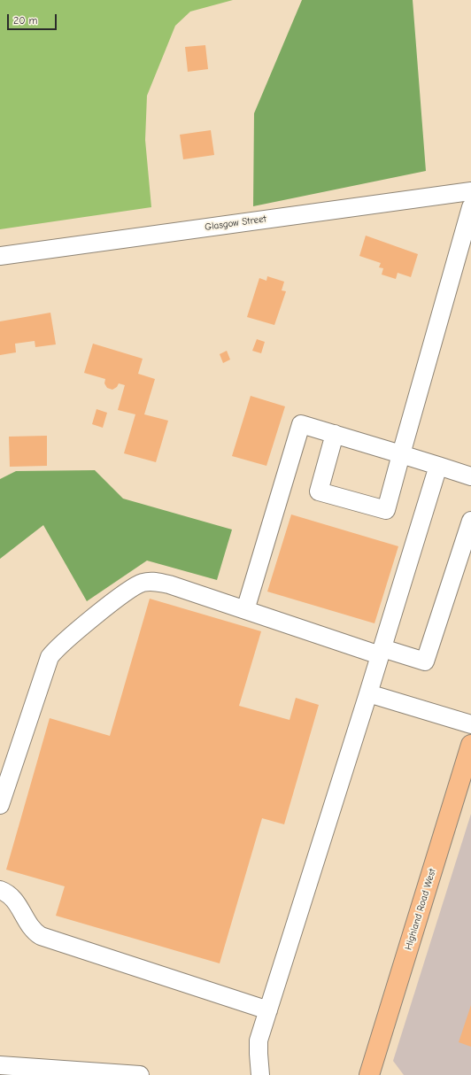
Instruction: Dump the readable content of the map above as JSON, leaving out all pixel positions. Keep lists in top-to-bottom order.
{
  "streets": {
    "main road": ["Highland Road West"],
    "street": ["Glasgow Street"]
  },
  "scale_bar": "20 m"
}
